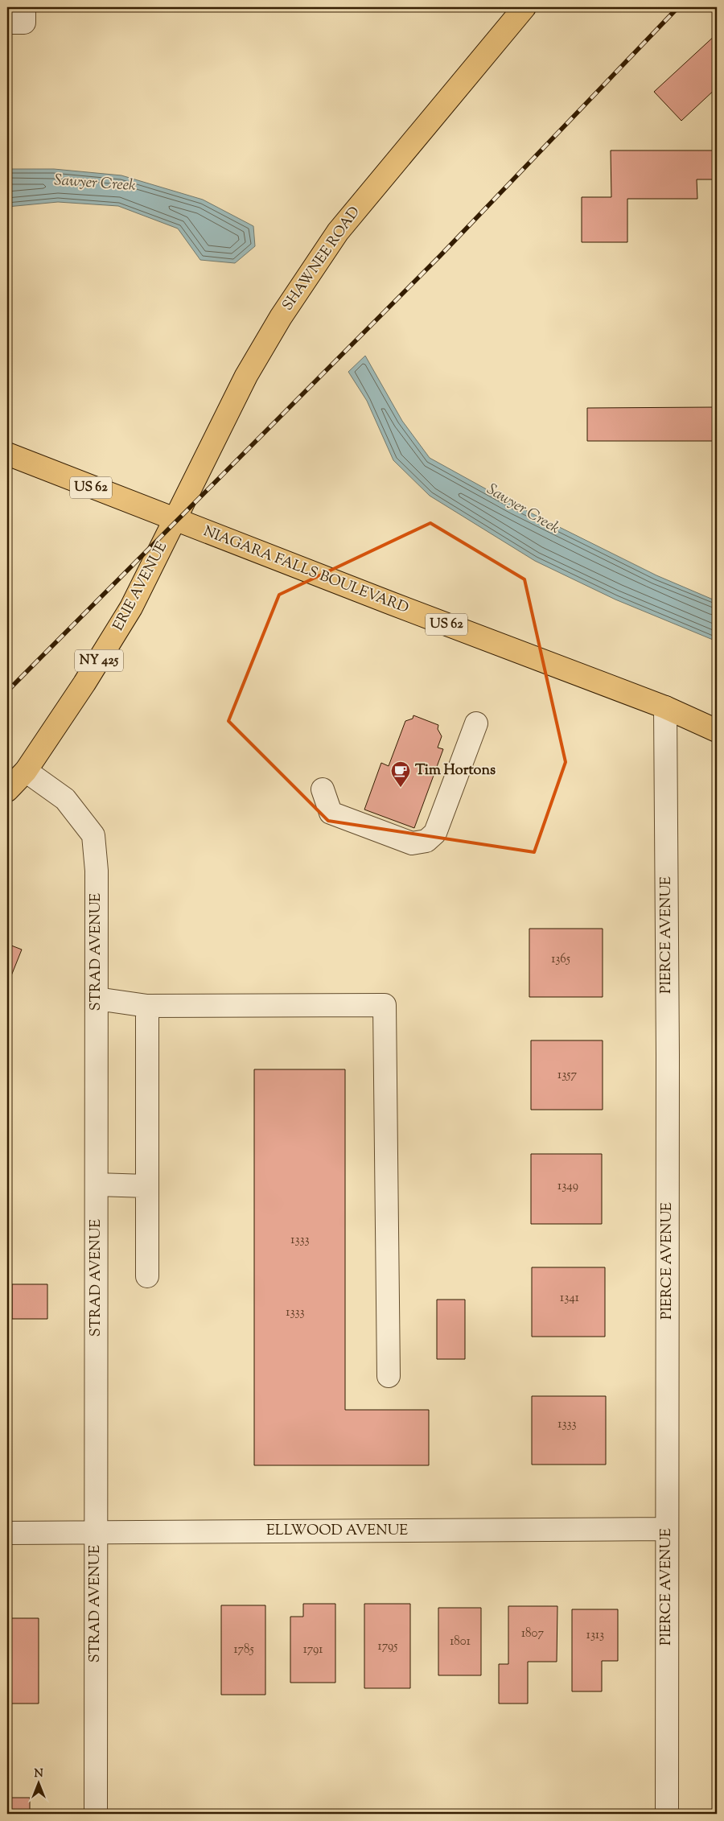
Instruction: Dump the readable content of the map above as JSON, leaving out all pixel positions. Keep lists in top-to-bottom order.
{
  "streets": {
    "main road": [
      "SHAWNEE ROAD",
      "US 62",
      "NIAGARA FALLS BOULEVARD",
      "ERIE AVENUE",
      "NY 425"
    ],
    "street": ["PIERCE AVENUE", "STRAD AVENUE", "ELLWOOD AVENUE"]
  },
  "crossings": [
    ["SHAWNEE ROAD", "NIAGARA FALLS BOULEVARD"],
    ["SHAWNEE ROAD", "ERIE AVENUE"],
    ["NIAGARA FALLS BOULEVARD", "ERIE AVENUE"],
    ["NIAGARA FALLS BOULEVARD", "PIERCE AVENUE"],
    ["ERIE AVENUE", "STRAD AVENUE"],
    ["PIERCE AVENUE", "ELLWOOD AVENUE"],
    ["STRAD AVENUE", "ELLWOOD AVENUE"]
  ],
  "water": ["Sawyer Creek"],
  "places": {
    "cafe": ["Tim Hortons"]
  },
  "house_numbers": [
    "1365",
    "1357",
    "1349",
    "1333",
    "1341",
    "1333",
    "1333",
    "1807",
    "1313",
    "1801",
    "1795",
    "1785",
    "1791"
  ],
  "north": "top"
}
